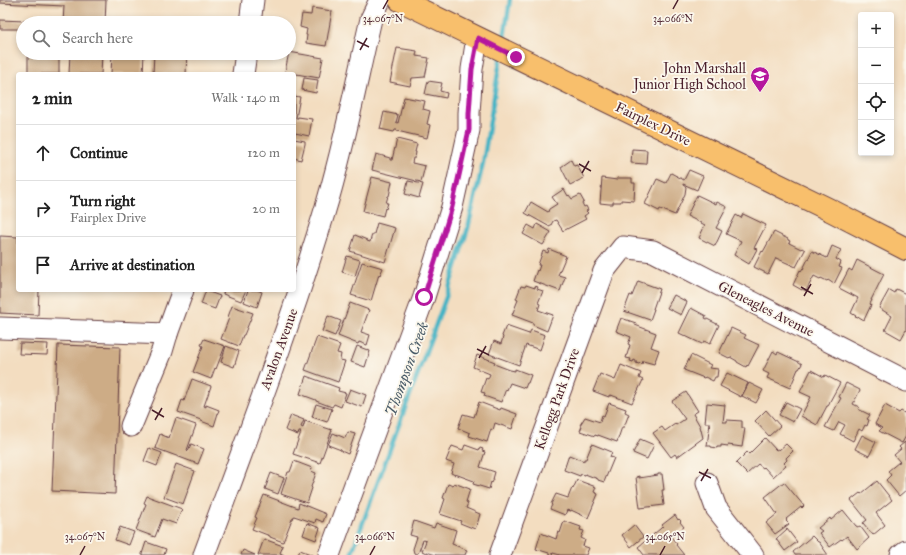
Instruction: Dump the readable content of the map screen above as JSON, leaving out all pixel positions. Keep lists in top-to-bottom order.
{
  "streets": {
    "main road": ["Fairplex Drive"],
    "street": ["Gleneagles Avenue", "Avalon Avenue", "Kellogg Park Drive"]
  },
  "crossings": [
    ["Gleneagles Avenue", "Kellogg Park Drive"]
  ],
  "water": ["Thompson Creek"],
  "places": {
    "school or university": ["John Marshall Junior High School"]
  },
  "page": {
    "map_buttons": ["+", "−"],
    "search": "Search here",
    "heading": ["2 min", "Walk · 140 m"],
    "list": [
      ["Continue", "120 m"],
      ["Turn right", "Fairplex Drive", "20 m"],
      "Arrive at destination"
    ]
  },
  "coordinates": ["34.067°N", "34.066°N", "34.065°N"]
}
